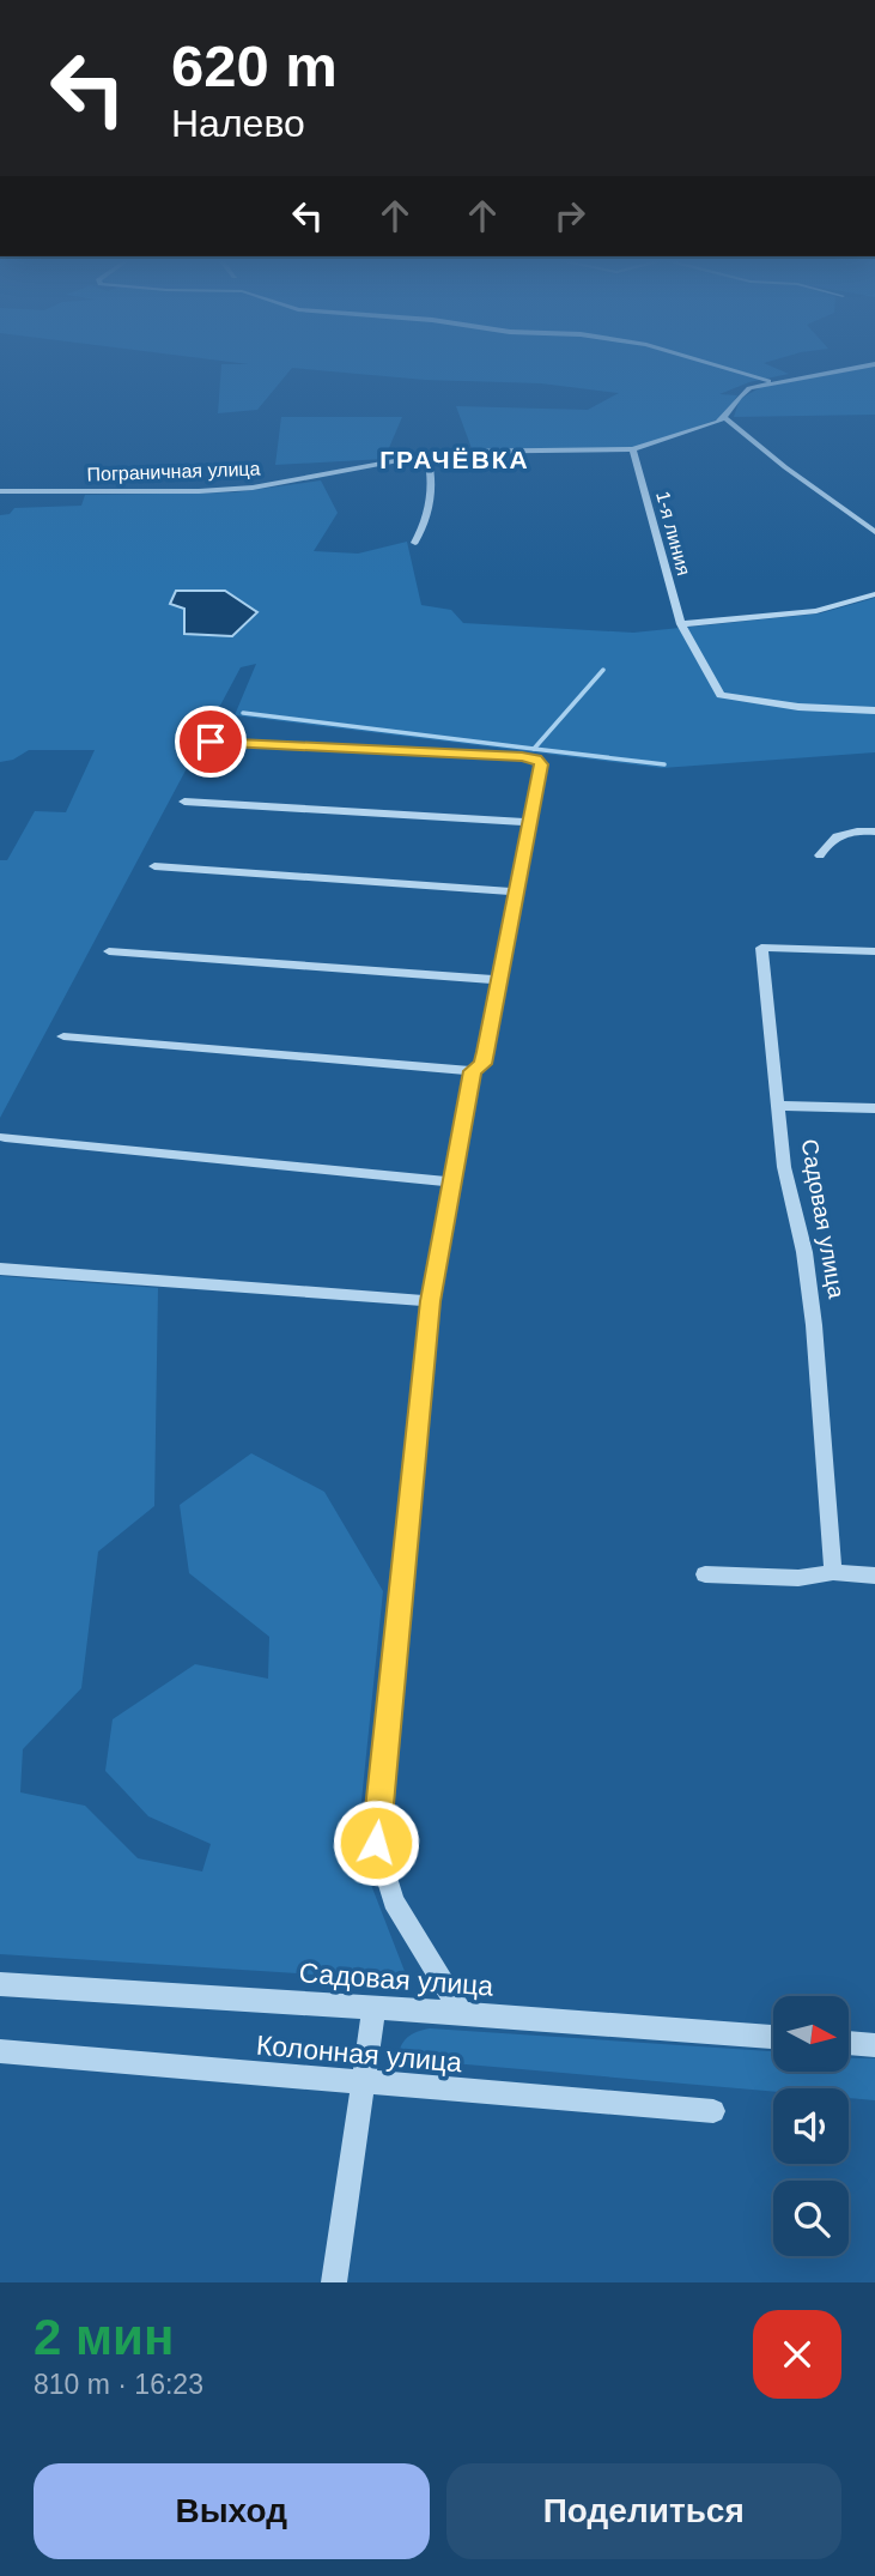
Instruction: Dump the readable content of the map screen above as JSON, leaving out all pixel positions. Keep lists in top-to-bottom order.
{
  "streets": {
    "street": [
      "Пограничная улица",
      "1-я линия",
      "Садовая улица",
      "Колонная улица"
    ]
  },
  "crossings": [
    ["Пограничная улица", "1-я линия"]
  ],
  "districts": ["ГРАЧЁВКА"],
  "north": "right",
  "page": {
    "turn": ["620 m", "Налево"],
    "heading": ["2 мин", "810 m · 16:23"],
    "buttons": ["Выход", "Поделиться"]
  }
}
